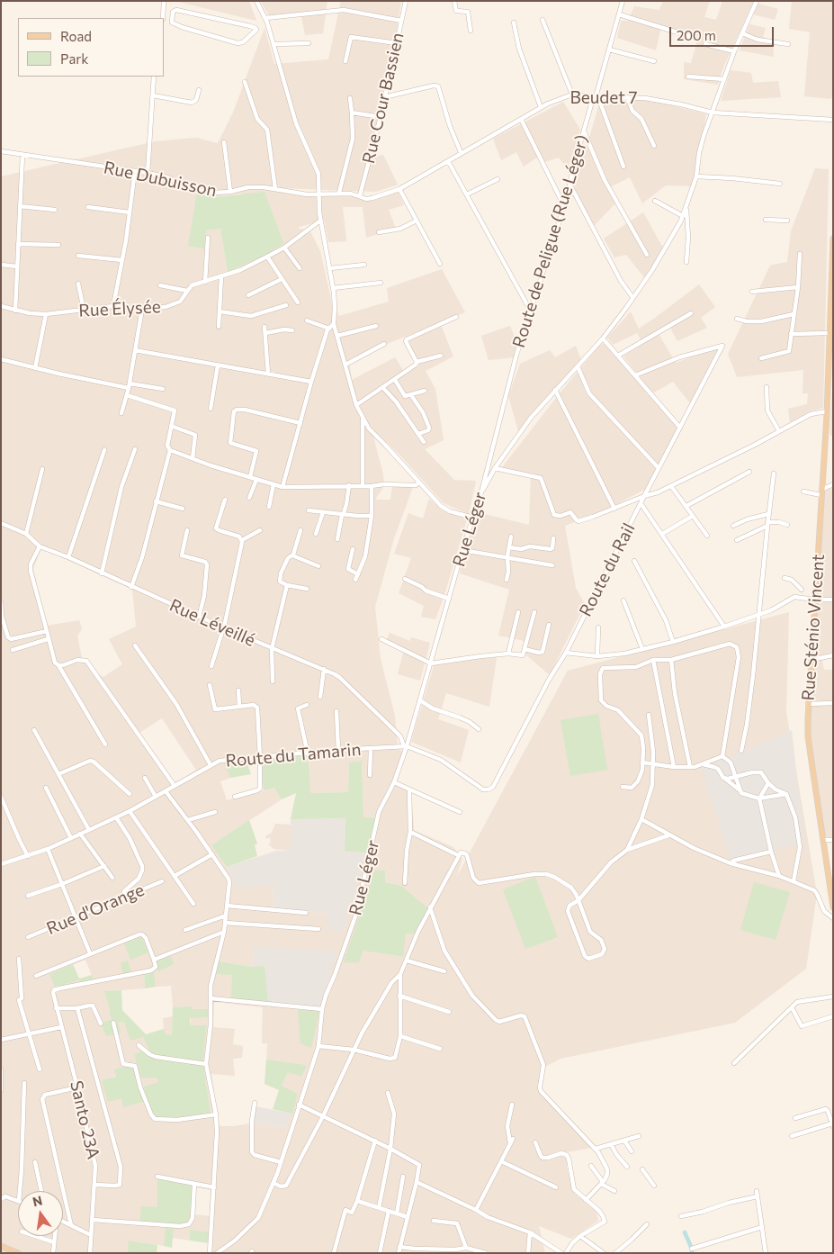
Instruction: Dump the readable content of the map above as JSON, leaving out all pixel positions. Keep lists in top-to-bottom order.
{
  "streets": {
    "main road": ["Rue Sténio Vincent"],
    "street": [
      "Rue Cour Bassien",
      "Beudet 7",
      "Rue Dubuisson",
      "Route de Peligue (Rue Léger)",
      "Rue Élysée",
      "Rue Léger",
      "Route du Rail",
      "Rue Léveillé",
      "Route du Tamarin",
      "Rue d'Orange",
      "Santo 23A"
    ]
  },
  "crossings": [
    ["Rue Cour Bassien", "Beudet 7"],
    ["Beudet 7", "Rue Dubuisson"],
    ["Beudet 7", "Route de Peligue (Rue Léger)"],
    ["Route de Peligue (Rue Léger)", "Rue Léger"],
    ["Rue Léger", "Rue Léveillé"],
    ["Rue Léger", "Route du Tamarin"],
    ["Route du Rail", "Route du Tamarin"],
    ["Rue Léveillé", "Route du Tamarin"]
  ],
  "legend": ["Road", "Park"],
  "scale_bar": "200 m",
  "north": "top"
}
